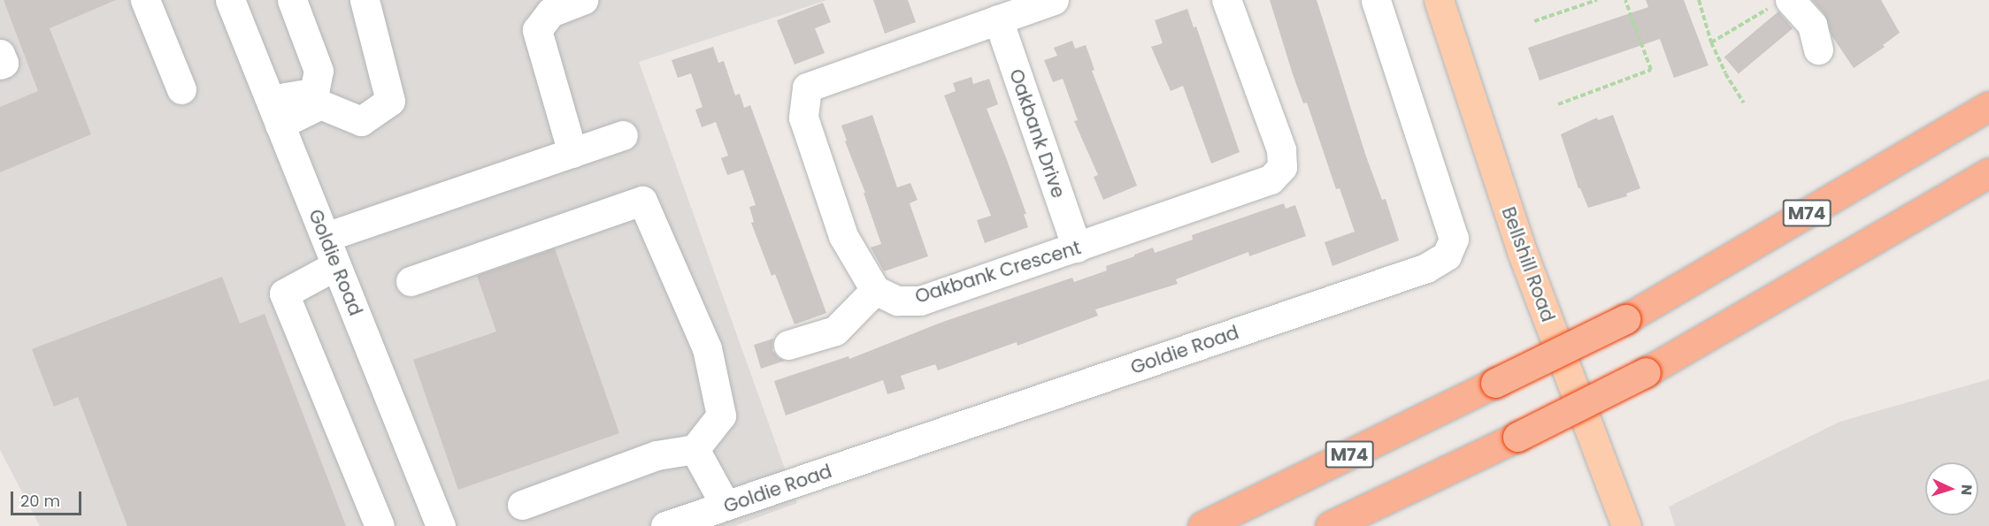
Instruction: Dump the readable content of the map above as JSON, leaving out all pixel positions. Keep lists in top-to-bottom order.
{
  "streets": {
    "highway": ["M74"],
    "main road": ["Bellshill Road"],
    "street": ["Oakbank Drive", "Goldie Road", "Oakbank Crescent"]
  },
  "crossings": [
    ["Oakbank Drive", "Oakbank Crescent"]
  ],
  "scale_bar": "20 m",
  "north": "right"
}
